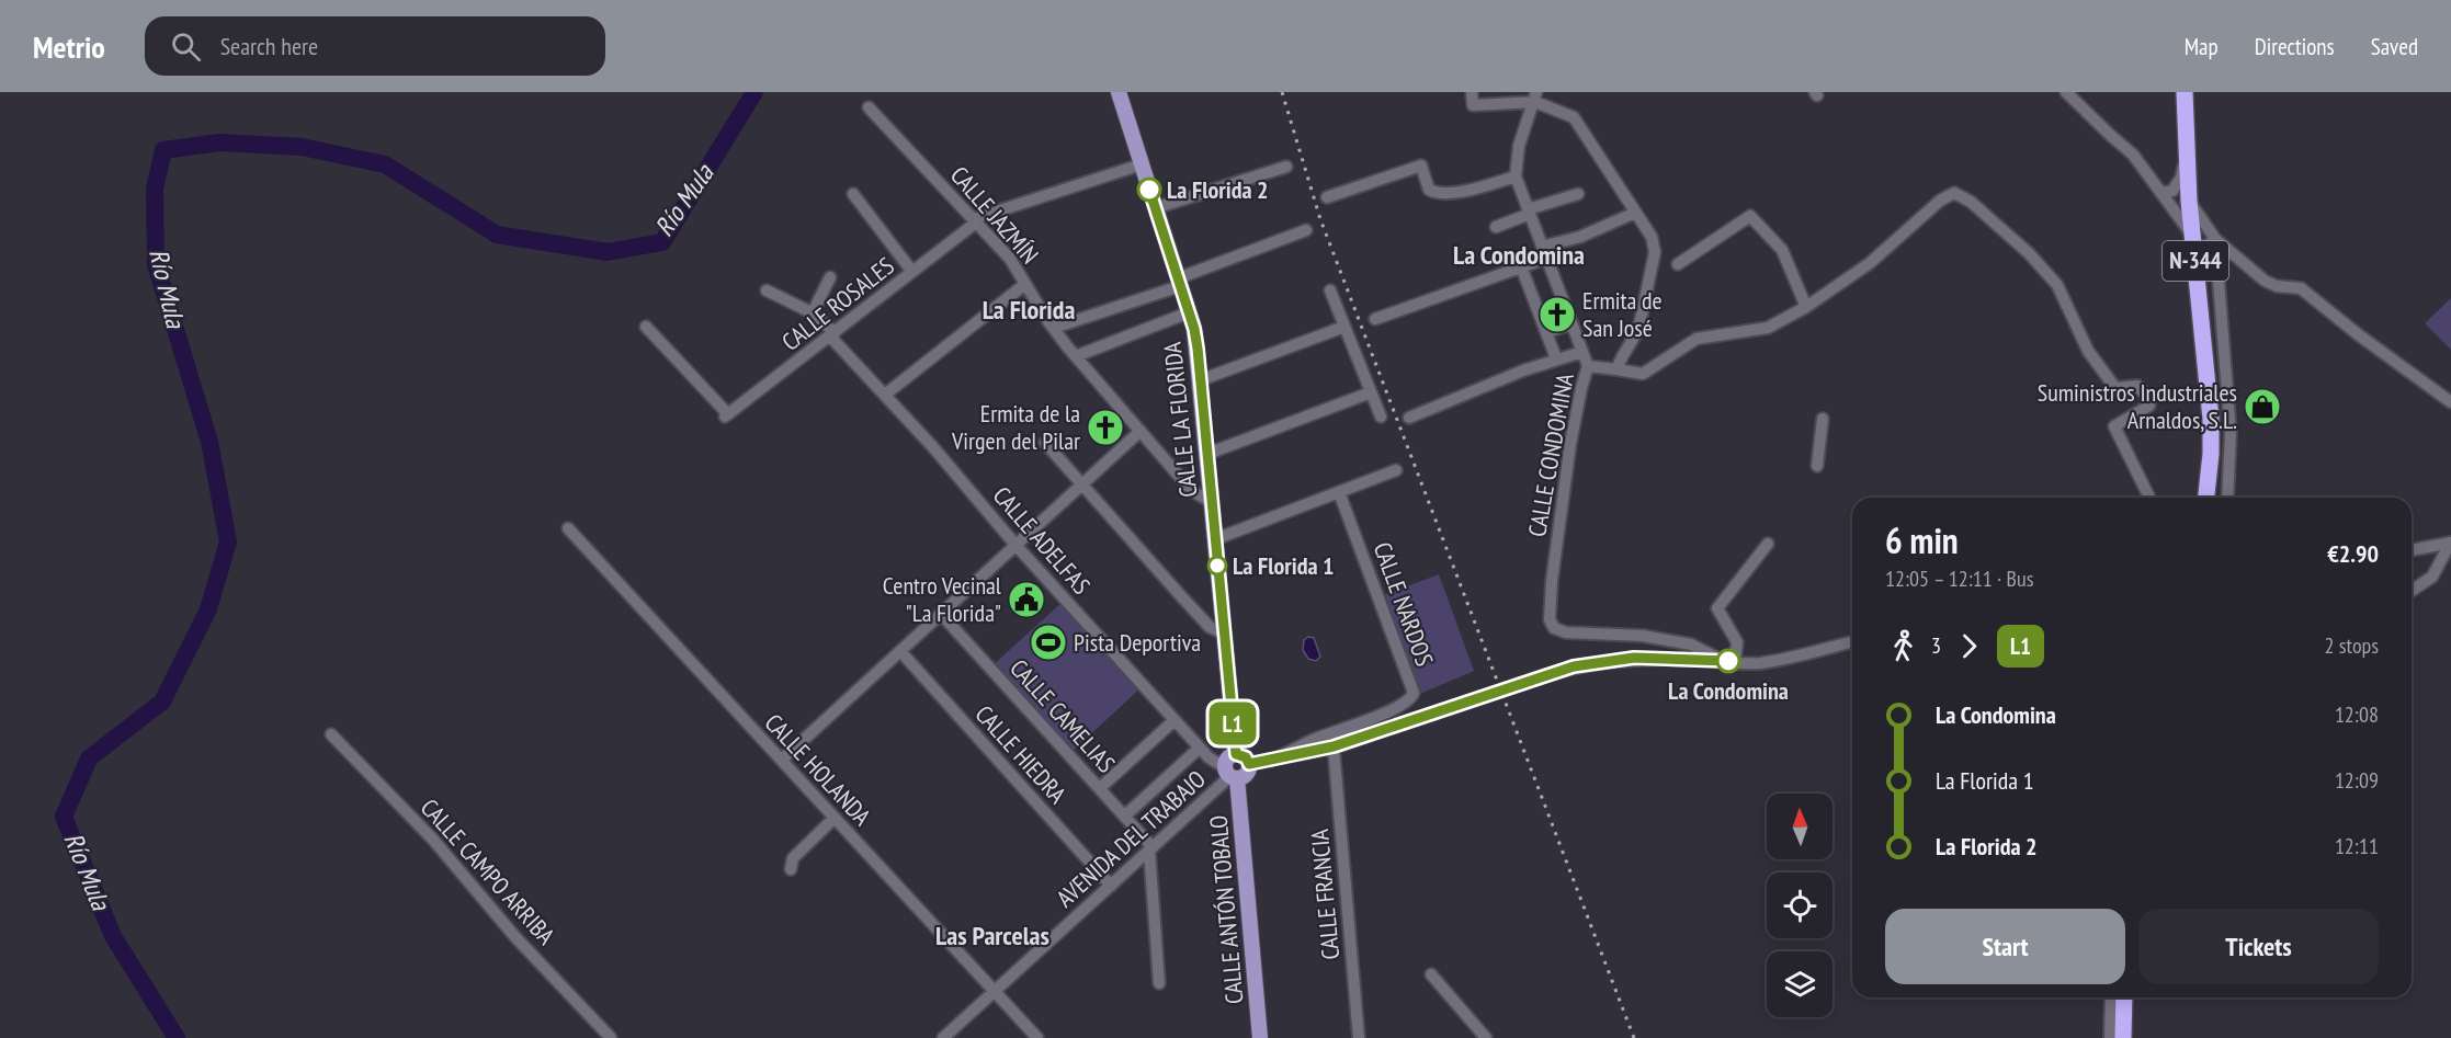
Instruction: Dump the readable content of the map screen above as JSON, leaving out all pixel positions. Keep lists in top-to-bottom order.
{
  "streets": {
    "highway": ["N-344"],
    "main road": ["CALLE LA FLORIDA", "CALLE ANTÓN TOBALO"],
    "street": [
      "CALLE JAZMÍN",
      "CALLE ROSALES",
      "CALLE CONDOMINA",
      "CALLE ADELFAS",
      "CALLE NARDOS",
      "CALLE CAMELIAS",
      "CALLE HIEDRA",
      "CALLE HOLANDA",
      "AVENIDA DEL TRABAJO",
      "CALLE CAMPO ARRIBA",
      "CALLE FRANCIA"
    ]
  },
  "crossings": [
    ["CALLE JAZMÍN", "CALLE ROSALES"],
    ["CALLE JAZMÍN", "CALLE LA FLORIDA"],
    ["CALLE ROSALES", "CALLE LA FLORIDA"],
    ["CALLE ROSALES", "CALLE ADELFAS"],
    ["CALLE LA FLORIDA", "CALLE ADELFAS"],
    ["CALLE LA FLORIDA", "AVENIDA DEL TRABAJO"],
    ["CALLE LA FLORIDA", "CALLE ANTÓN TOBALO"],
    ["CALLE ADELFAS", "AVENIDA DEL TRABAJO"],
    ["CALLE ADELFAS", "CALLE ANTÓN TOBALO"],
    ["CALLE CAMELIAS", "AVENIDA DEL TRABAJO"],
    ["CALLE HIEDRA", "AVENIDA DEL TRABAJO"],
    ["CALLE HOLANDA", "AVENIDA DEL TRABAJO"],
    ["AVENIDA DEL TRABAJO", "CALLE ANTÓN TOBALO"]
  ],
  "districts": ["La Condomina", "La Florida", "Las Parcelas"],
  "water": ["Río Mula"],
  "places": {
    "other": ["La Florida 2", "La Florida 1", "La Condomina"],
    "church": ["Ermita de San José", "Ermita de la Virgen del Pilar"],
    "shop": ["Suministros Industriales Arnaldos, S.L."],
    "public building": ["Centro Vecinal \"La Florida\""],
    "sports": ["Pista Deportiva"]
  },
  "lines": ["bus line L1"],
  "north": "top",
  "page": {
    "header": "Metrio",
    "search": "Search here",
    "nav": ["Map", "Directions", "Saved"],
    "on_map": "L1",
    "heading": ["6 min", "12:05 – 12:11 · Bus", "€2.90"],
    "legs": ["3", "L1", "2 stops"],
    "list": [
      {
        "name": "La Condomina",
        "value": "12:08"
      },
      {
        "name": "La Florida 1",
        "value": "12:09"
      },
      {
        "name": "La Florida 2",
        "value": "12:11"
      }
    ],
    "buttons": ["Start", "Tickets"]
  }
}
